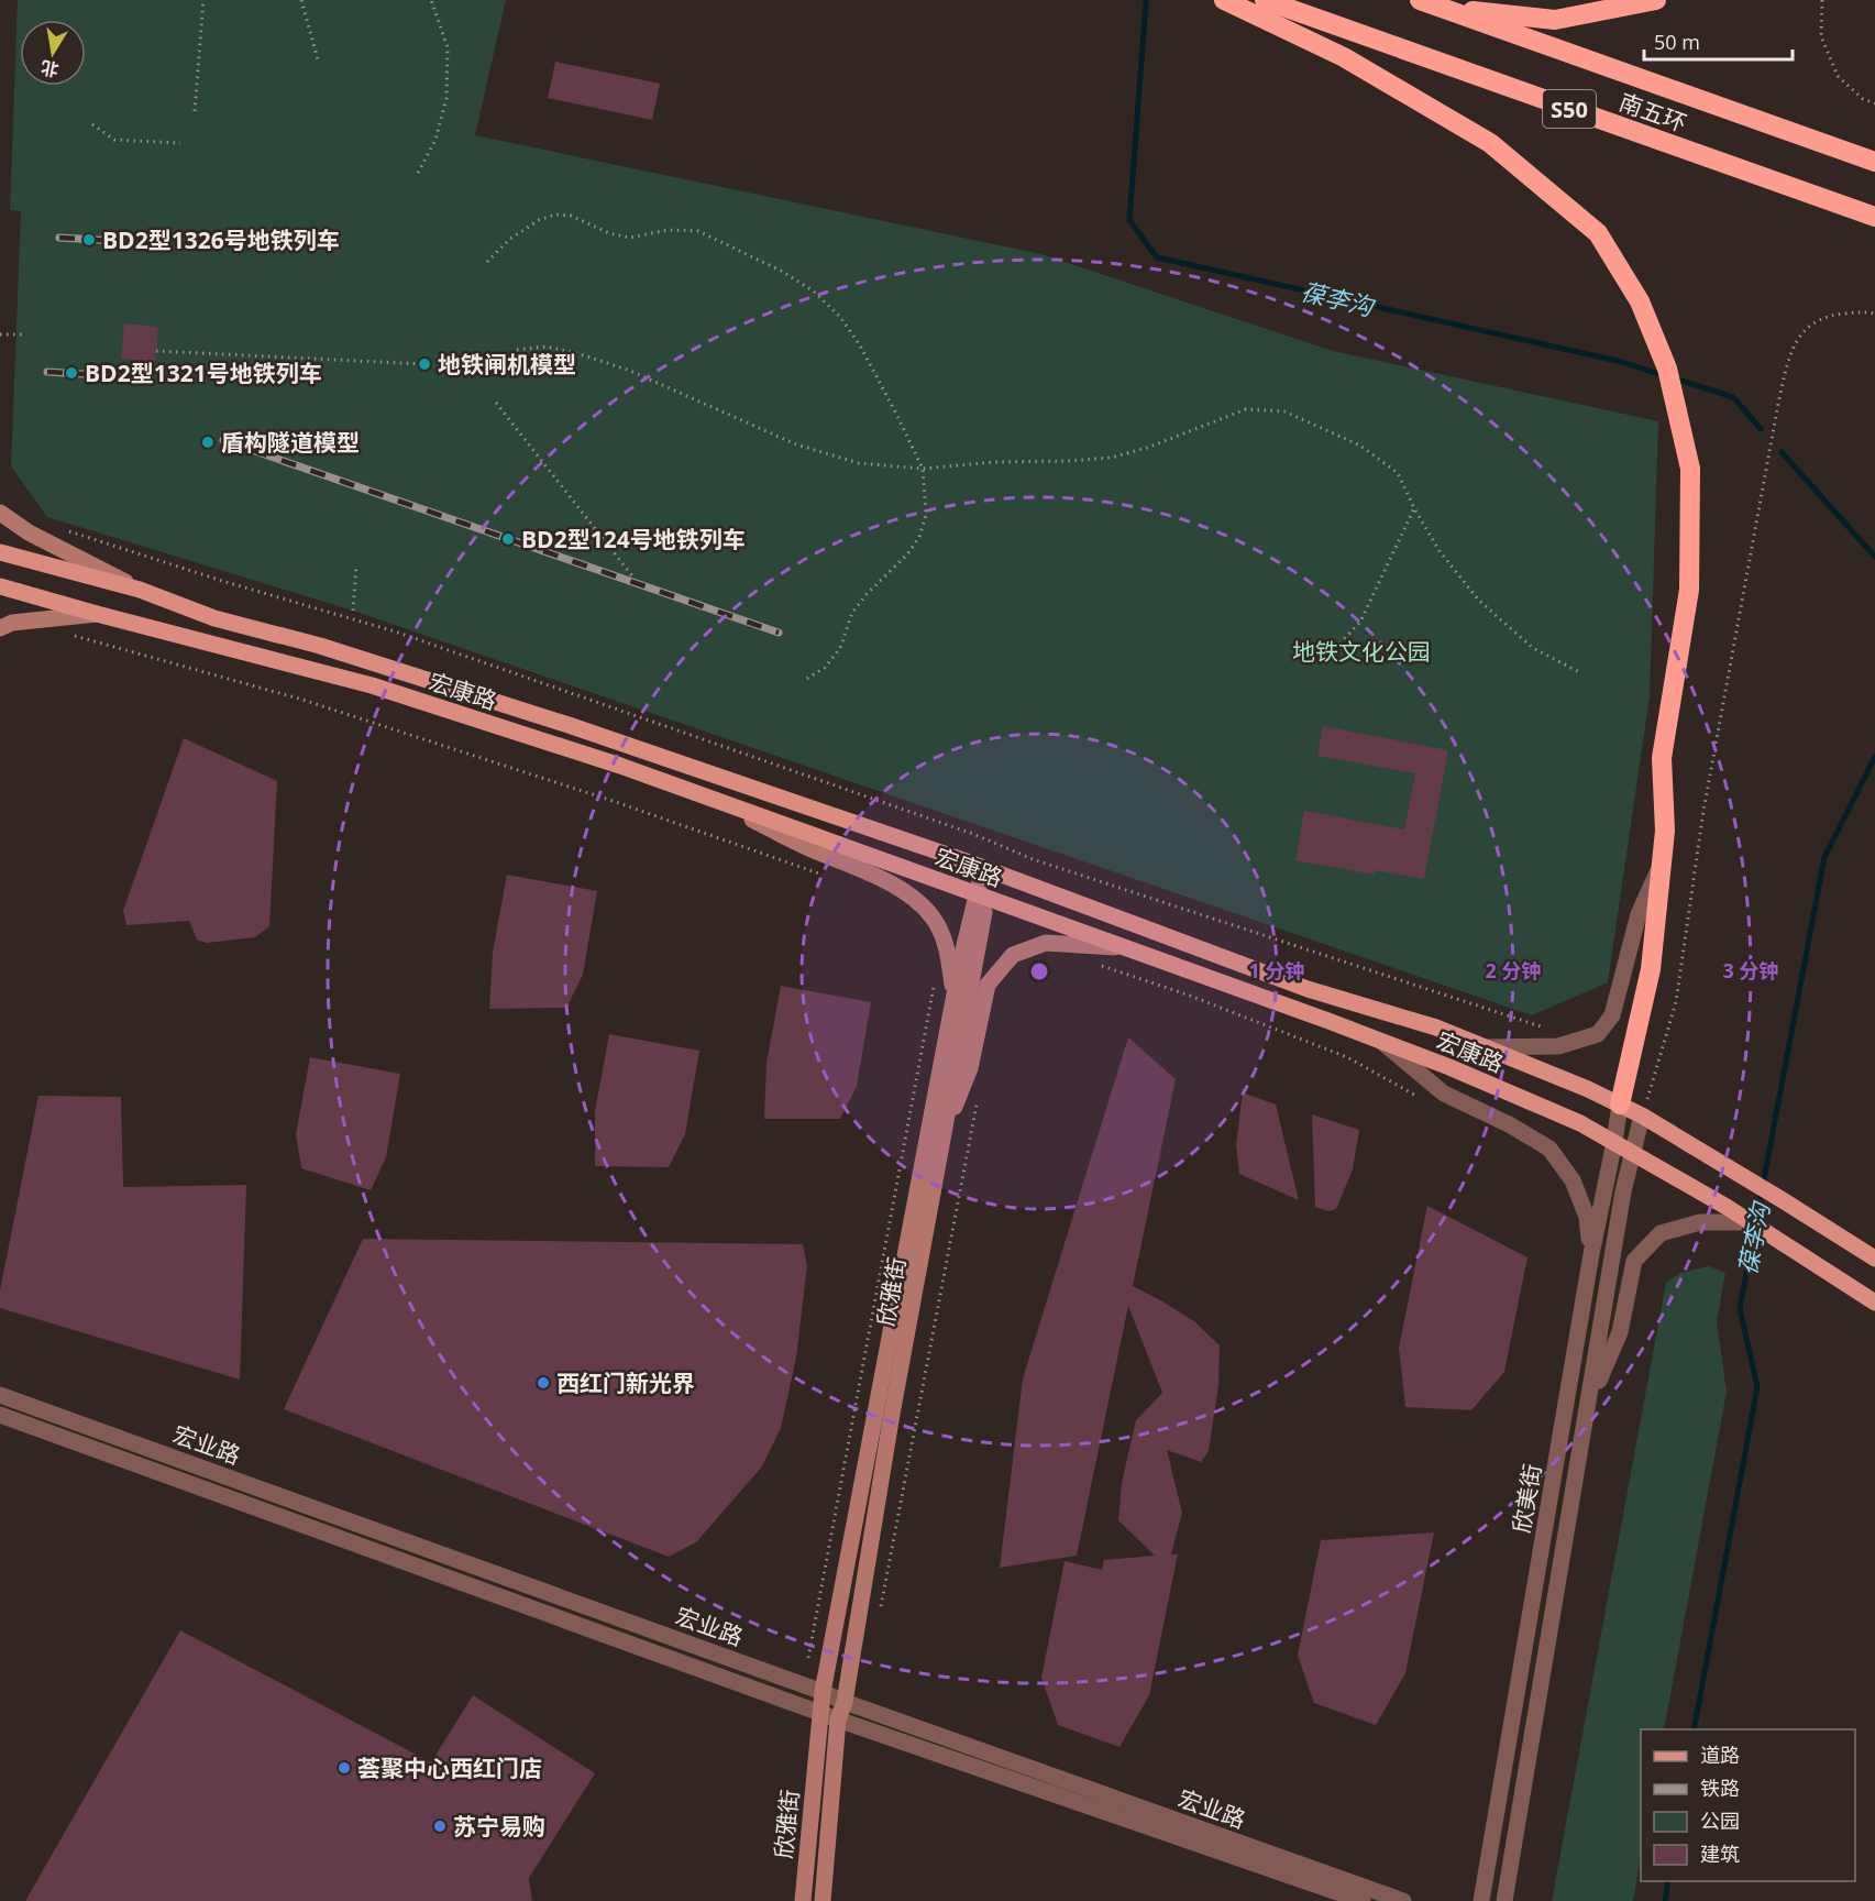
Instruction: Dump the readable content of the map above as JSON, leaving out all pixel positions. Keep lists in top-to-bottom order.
{
  "streets": {
    "highway": ["S50", "南五环"],
    "main road": ["宏康路", "欣雅街"],
    "street": ["宏业路", "欣美街"]
  },
  "crossings": [
    ["宏康路", "欣雅街"],
    ["宏康路", "欣美街"],
    ["欣雅街", "宏业路"]
  ],
  "water": ["葆李沟"],
  "parks": ["地铁文化公园"],
  "places": [
    "BD2型1326号地铁列车",
    "地铁闸机模型",
    "BD2型1321号地铁列车",
    "盾构隧道模型",
    "BD2型124号地铁列车",
    "西红门新光界",
    "荟聚中心西红门店",
    "苏宁易购"
  ],
  "legend": [
    "道路",
    "铁路",
    "公园",
    "建筑"
  ],
  "scale_bar": "50 m",
  "north": "bottom",
  "rings": ["1 分钟", "2 分钟", "3 分钟"]
}
